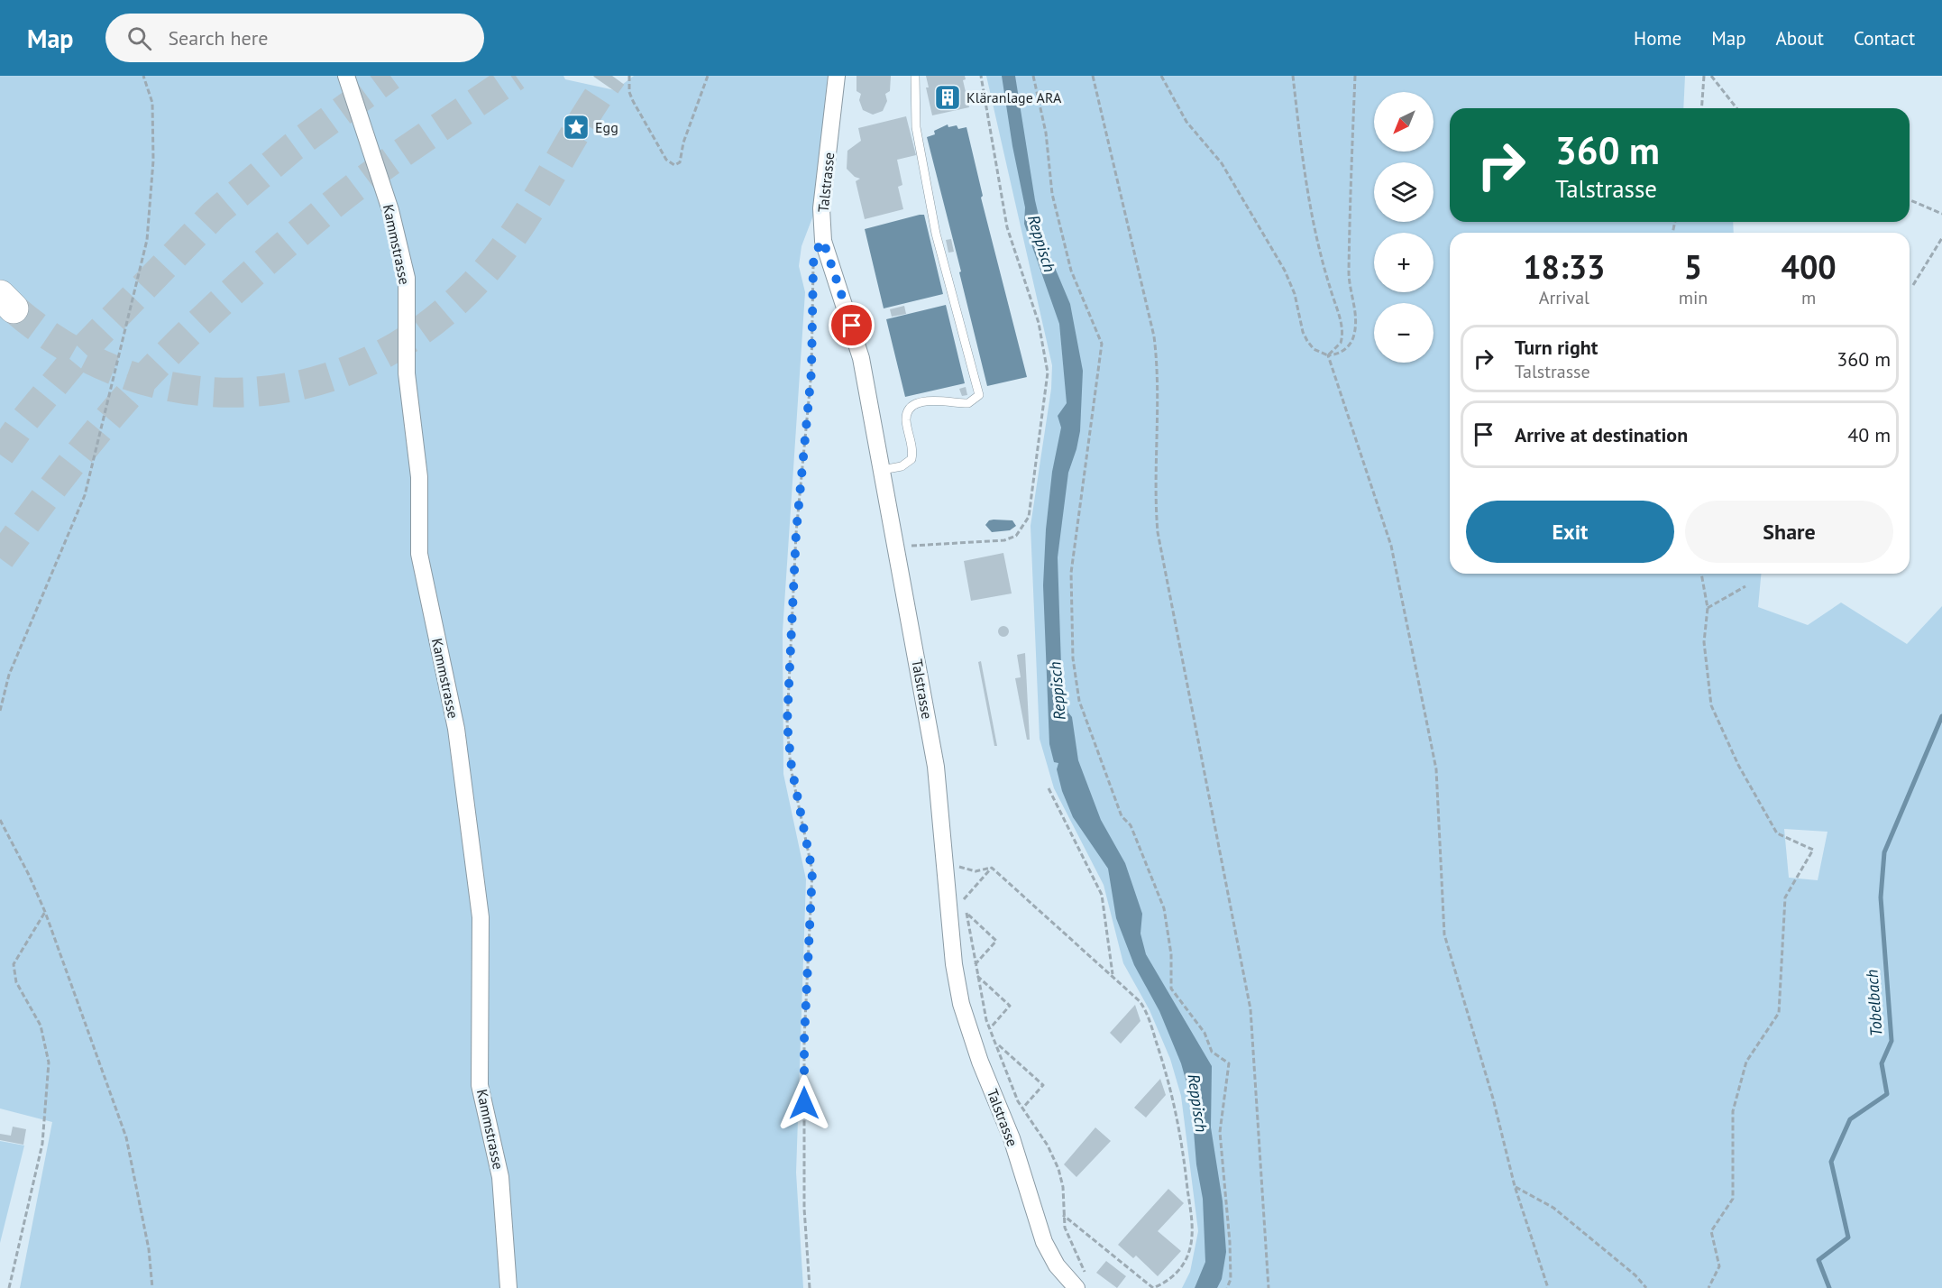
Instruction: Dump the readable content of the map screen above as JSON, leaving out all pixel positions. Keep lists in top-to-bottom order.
{
  "streets": {
    "street": ["Talstrasse", "Kammstrasse"]
  },
  "water": ["Reppisch", "Tobelbach"],
  "places": {
    "building": ["Kläranlage ARA"],
    "place": ["Egg"]
  },
  "north": "bottom left",
  "page": {
    "header": "Map",
    "search": "Search here",
    "nav": [
      "Home",
      "Map",
      "About",
      "Contact"
    ],
    "map_buttons": ["+", "−"],
    "turn": ["360 m", "Talstrasse"],
    "eta": [
      "18:33",
      "Arrival",
      "5",
      "min",
      "400",
      "m"
    ],
    "list": [
      {
        "name": "Turn right",
        "note": "Talstrasse",
        "value": "360 m"
      },
      {
        "name": "Arrive at destination",
        "value": "40 m"
      }
    ],
    "buttons": ["Exit", "Share"]
  }
}
